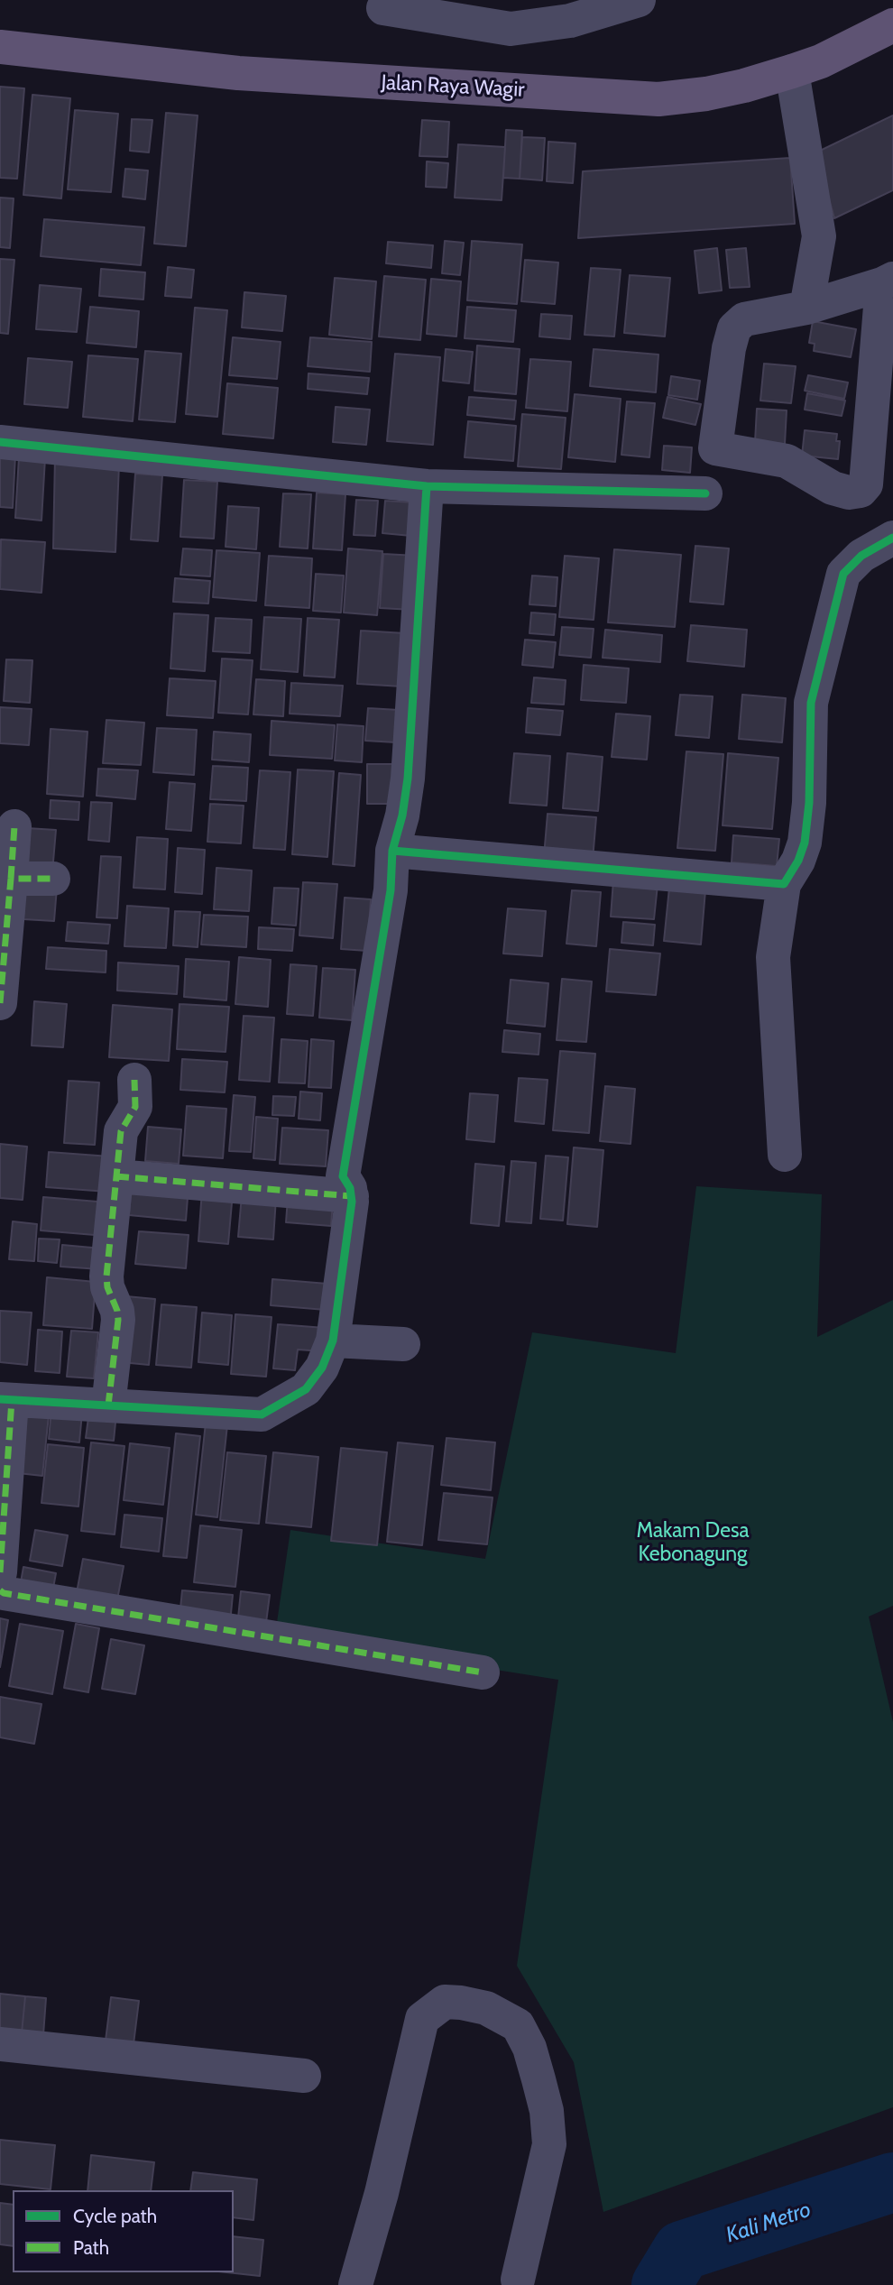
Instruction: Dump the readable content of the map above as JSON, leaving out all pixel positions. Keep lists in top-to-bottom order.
{
  "streets": {
    "main road": ["Jalan Raya Wagir"]
  },
  "water": ["Kali Metro"],
  "parks": ["Makam Desa Kebonagung"],
  "legend": ["Cycle path", "Path"]
}
